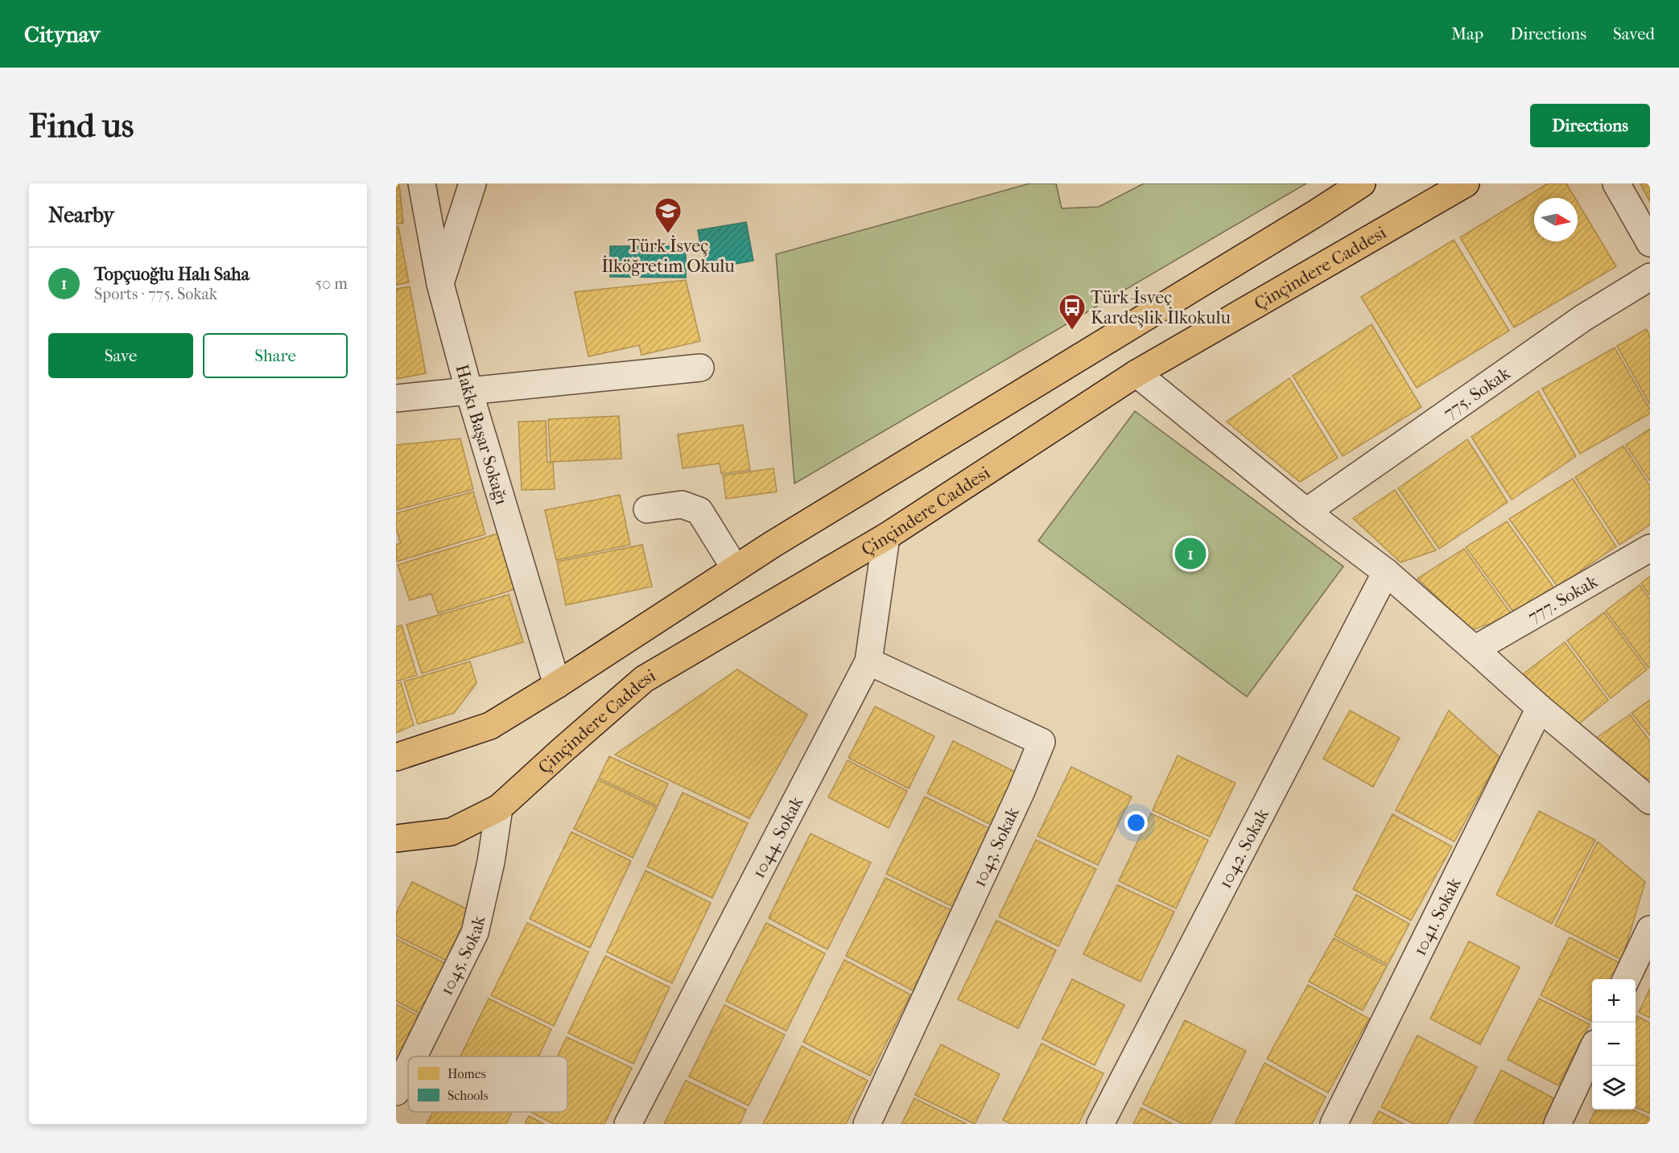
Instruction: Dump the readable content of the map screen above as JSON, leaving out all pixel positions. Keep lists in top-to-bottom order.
{
  "streets": {
    "main road": ["Çinçindere Caddesi"],
    "street": [
      "775. Sokak",
      "Hakkı Başar Sokağı",
      "777. Sokak",
      "1044. Sokak",
      "1043. Sokak",
      "1042. Sokak",
      "1041. Sokak",
      "1045. Sokak"
    ]
  },
  "crossings": [
    ["Çinçindere Caddesi", "1044. Sokak"],
    ["Çinçindere Caddesi", "1045. Sokak"],
    ["1044. Sokak", "1043. Sokak"]
  ],
  "places": {
    "school or university": ["Türk İsveç İlköğretim Okulu"],
    "bus stop": ["Türk-İsveç Kardeşlik İlkokulu"]
  },
  "legend": ["Homes", "Schools"],
  "north": "right",
  "page": {
    "header": "Citynav",
    "nav": ["Map", "Directions", "Saved"],
    "buttons": [
      "Directions",
      ["Save", "Share"]
    ],
    "title": "Find us",
    "heading": "Nearby",
    "list": [
      {
        "mark": "1",
        "name": "Topçuoğlu Halı Saha",
        "note": "Sports · 775. Sokak",
        "value": "50 m"
      }
    ],
    "pins": "1",
    "map_buttons": ["+", "−"]
  }
}
